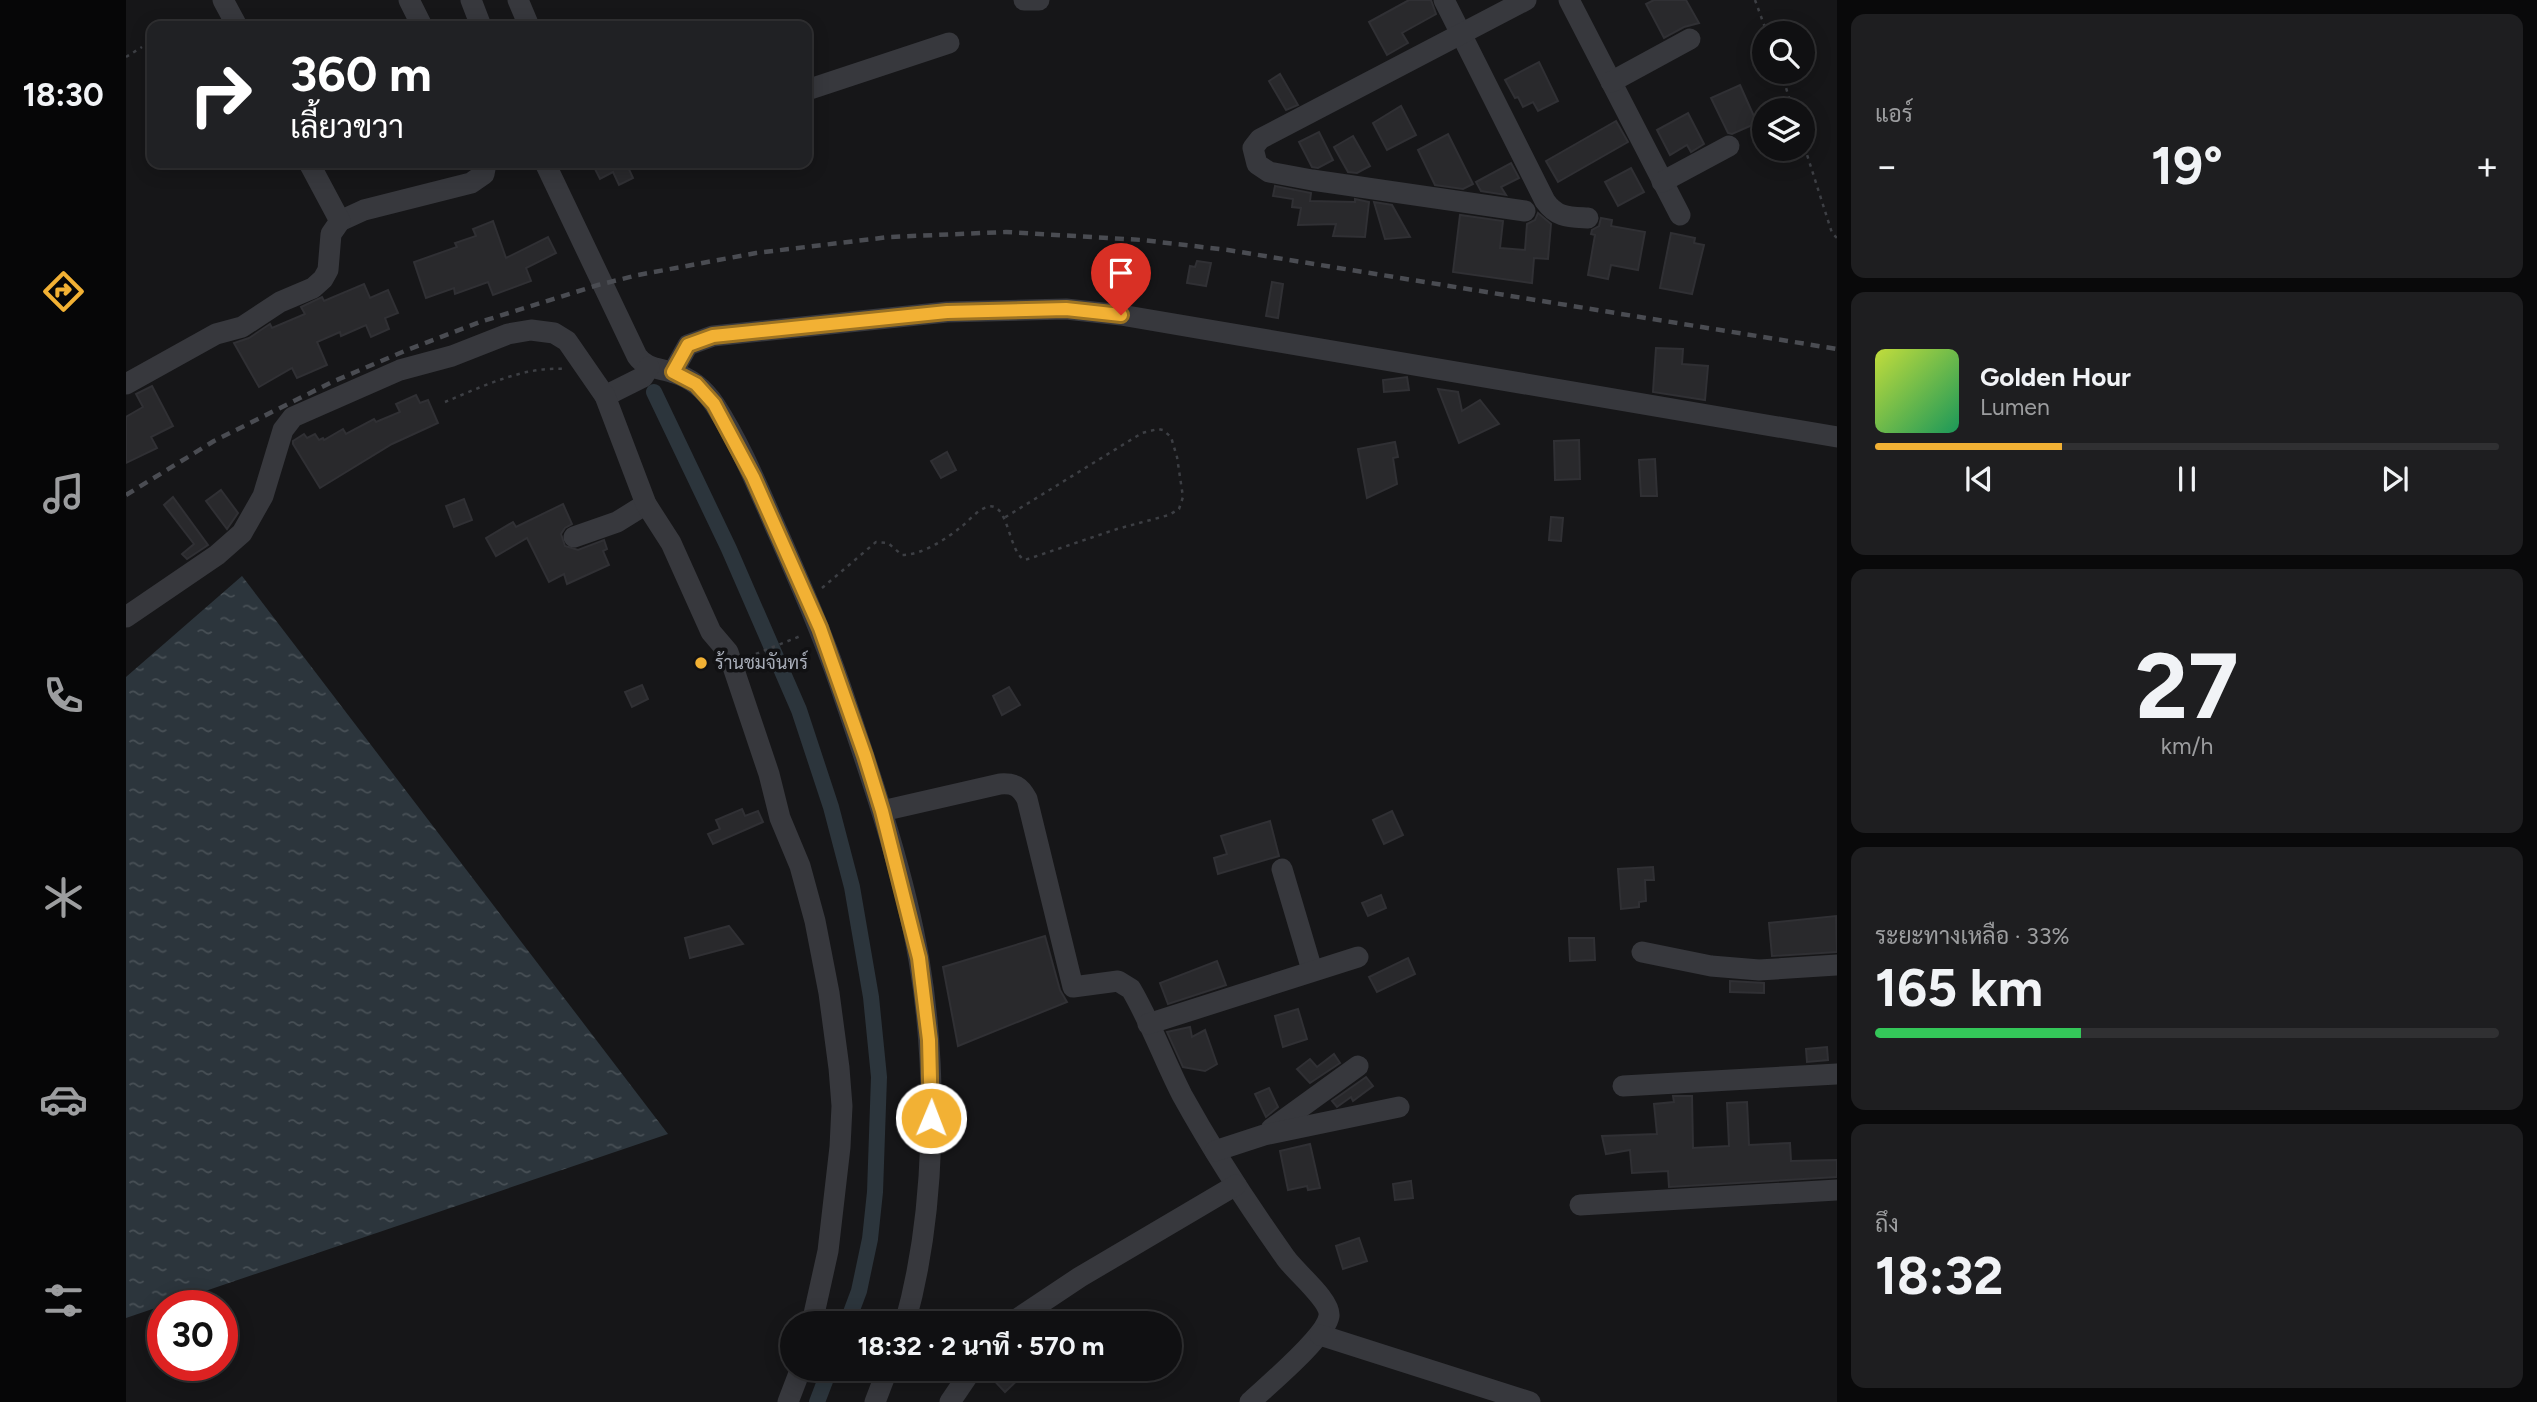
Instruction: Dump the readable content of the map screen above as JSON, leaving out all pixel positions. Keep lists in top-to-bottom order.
{
  "places": ["ร้านชมจันทร์"],
  "page": {
    "tabs": "18:30",
    "tile": [
      "แอร์",
      ["27", "km/h"],
      ["ระยะทางเหลือ · 33%", "165 km"],
      ["ถึง", "18:32"]
    ],
    "turn": ["360 m", "เลี้ยวขวา"],
    "heat": ["−", "19°", "+"],
    "song": ["Golden Hour", "Lumen"],
    "limit": "30",
    "trip": "18:32 · 2 นาที · 570 m"
  }
}
